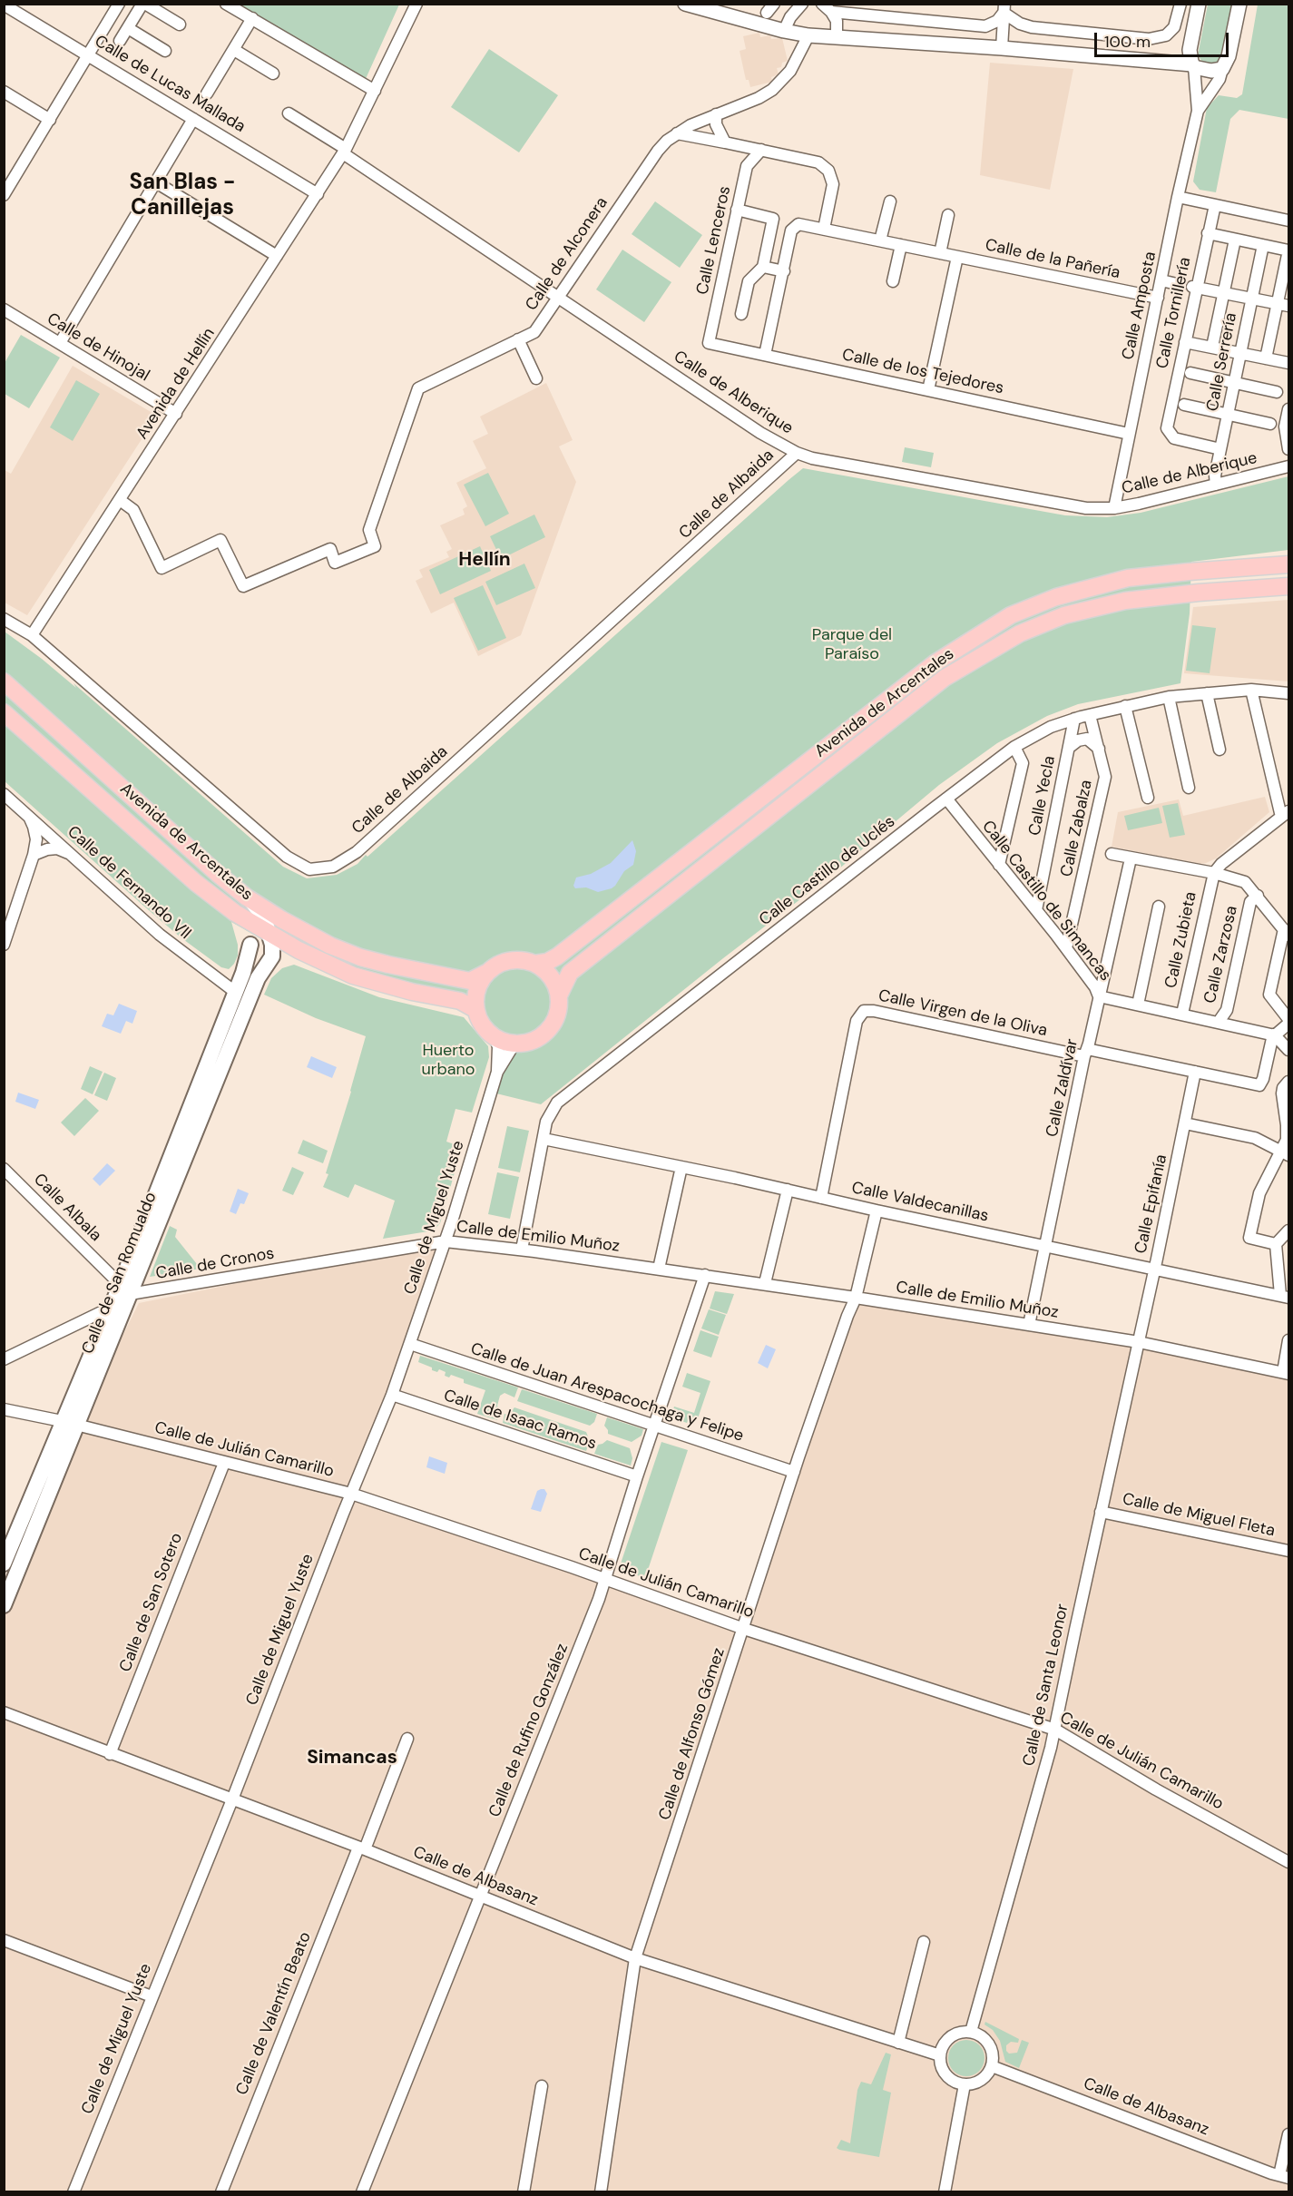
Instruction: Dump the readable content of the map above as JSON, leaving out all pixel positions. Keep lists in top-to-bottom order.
{
  "streets": {
    "main road": ["Avenida de Arcentales", "Calle de San Romualdo"],
    "street": [
      "Calle de Lucas Mallada",
      "Calle Lenceros",
      "Calle de Alconera",
      "Calle de la Pañería",
      "Calle Amposta",
      "Calle Tornillería",
      "Calle de Hinojal",
      "Calle Serrería",
      "Calle de los Tejedores",
      "Avenida de Hellín",
      "Calle de Alberique",
      "Calle de Albaida",
      "Calle Yecla",
      "Calle Zabalza",
      "Calle Castillo de Uclés",
      "Calle de Fernando VII",
      "Calle Castillo de Simancas",
      "Calle Zubieta",
      "Calle Zarzosa",
      "Calle Virgen de la Oliva",
      "Calle Zaldívar",
      "Calle Valdecanillas",
      "Calle Epifanía",
      "Calle Albala",
      "Calle de Miguel Yuste",
      "Calle de Emilio Muñoz",
      "Calle de Cronos",
      "Calle de Juan Arespacochaga y Felipe",
      "Calle de Isaac Ramos",
      "Calle de Julián Camarillo",
      "Calle de Miguel Fleta",
      "Calle de San Sotero",
      "Calle de Santa Leonor",
      "Calle de Rufino González",
      "Calle de Alfonso Gómez",
      "Calle de Albasanz",
      "Calle de Valentín Beato"
    ]
  },
  "crossings": [
    ["Calle de Lucas Mallada", "Avenida de Hellín"],
    ["Calle Lenceros", "Calle de los Tejedores"],
    ["Calle de Alconera", "Avenida de Hellín"],
    ["Calle de Alconera", "Calle de Alberique"],
    ["Calle de la Pañería", "Calle Amposta"],
    ["Calle Amposta", "Calle de los Tejedores"],
    ["Calle Amposta", "Calle de Alberique"],
    ["Calle Tornillería", "Calle Serrería"],
    ["Calle de Hinojal", "Avenida de Hellín"],
    ["Calle Serrería", "Calle de Alberique"],
    ["Avenida de Hellín", "Calle de Alberique"],
    ["Avenida de Hellín", "Calle de Albaida"],
    ["Calle de Alberique", "Calle de Albaida"],
    ["Avenida de Arcentales", "Calle de Miguel Yuste"],
    ["Calle Yecla", "Calle Castillo de Uclés"],
    ["Calle Yecla", "Calle Castillo de Simancas"],
    ["Calle Zabalza", "Calle Castillo de Uclés"],
    ["Calle Zabalza", "Calle Castillo de Simancas"],
    ["Calle Castillo de Uclés", "Calle Castillo de Simancas"],
    ["Calle Castillo de Uclés", "Calle Valdecanillas"],
    ["Calle Castillo de Uclés", "Calle de Emilio Muñoz"],
    ["Calle de Fernando VII", "Calle de San Romualdo"],
    ["Calle Castillo de Simancas", "Calle Zubieta"],
    ["Calle Castillo de Simancas", "Calle Zarzosa"],
    ["Calle Castillo de Simancas", "Calle Virgen de la Oliva"],
    ["Calle Castillo de Simancas", "Calle Zaldívar"],
    ["Calle Virgen de la Oliva", "Calle Zaldívar"],
    ["Calle Virgen de la Oliva", "Calle Valdecanillas"],
    ["Calle Virgen de la Oliva", "Calle Epifanía"],
    ["Calle Zaldívar", "Calle Valdecanillas"],
    ["Calle Zaldívar", "Calle de Emilio Muñoz"],
    ["Calle Valdecanillas", "Calle Epifanía"],
    ["Calle Valdecanillas", "Calle de Alfonso Gómez"],
    ["Calle Epifanía", "Calle de Emilio Muñoz"],
    ["Calle Epifanía", "Calle de Santa Leonor"],
    ["Calle Albala", "Calle de Cronos"],
    ["Calle Albala", "Calle de San Romualdo"],
    ["Calle de Miguel Yuste", "Calle de Emilio Muñoz"],
    ["Calle de Miguel Yuste", "Calle de Cronos"],
    ["Calle de Miguel Yuste", "Calle de Juan Arespacochaga y Felipe"],
    ["Calle de Miguel Yuste", "Calle de Isaac Ramos"],
    ["Calle de Miguel Yuste", "Calle de Julián Camarillo"],
    ["Calle de Miguel Yuste", "Calle de Albasanz"],
    ["Calle de Emilio Muñoz", "Calle de Cronos"],
    ["Calle de Emilio Muñoz", "Calle de Santa Leonor"],
    ["Calle de Emilio Muñoz", "Calle de Rufino González"],
    ["Calle de Emilio Muñoz", "Calle de Alfonso Gómez"],
    ["Calle de Cronos", "Calle de San Romualdo"],
    ["Calle de San Romualdo", "Calle de Julián Camarillo"],
    ["Calle de Juan Arespacochaga y Felipe", "Calle de Rufino González"],
    ["Calle de Juan Arespacochaga y Felipe", "Calle de Alfonso Gómez"],
    ["Calle de Isaac Ramos", "Calle de Rufino González"],
    ["Calle de Julián Camarillo", "Calle de San Sotero"],
    ["Calle de Julián Camarillo", "Calle de Santa Leonor"],
    ["Calle de Julián Camarillo", "Calle de Rufino González"],
    ["Calle de Julián Camarillo", "Calle de Alfonso Gómez"],
    ["Calle de Miguel Fleta", "Calle de Santa Leonor"],
    ["Calle de San Sotero", "Calle de Albasanz"],
    ["Calle de Santa Leonor", "Calle de Albasanz"],
    ["Calle de Rufino González", "Calle de Albasanz"],
    ["Calle de Alfonso Gómez", "Calle de Albasanz"],
    ["Calle de Albasanz", "Calle de Valentín Beato"]
  ],
  "districts": ["San Blas - Canillejas", "Hellín", "Simancas"],
  "parks": ["Parque del Paraíso", "Huerto urbano"],
  "scale_bar": "100 m"
}
